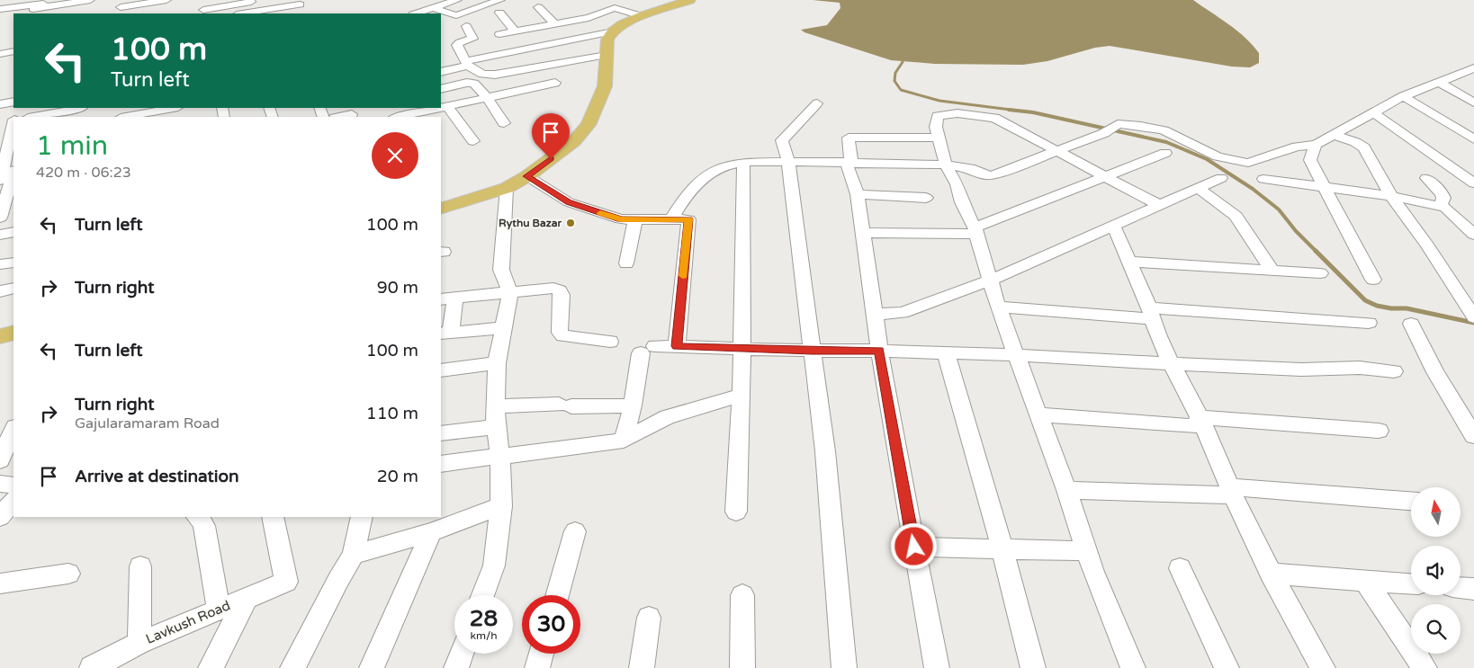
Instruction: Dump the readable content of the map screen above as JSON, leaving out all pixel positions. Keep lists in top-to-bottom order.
{
  "streets": {
    "street": ["Lavkush Road"]
  },
  "places": ["Rythu Bazar"],
  "north": "top",
  "page": {
    "turn": ["100 m", "Turn left"],
    "heading": ["1 min", "420 m · 06:23"],
    "list": [
      {
        "name": "Turn left",
        "value": "100 m"
      },
      {
        "name": "Turn right",
        "value": "90 m"
      },
      {
        "name": "Turn left",
        "value": "100 m"
      },
      {
        "name": "Turn right",
        "note": "Gajularamaram Road",
        "value": "110 m"
      },
      {
        "name": "Arrive at destination",
        "value": "20 m"
      }
    ],
    "speed": "28 km/h",
    "limit": "30"
  }
}
